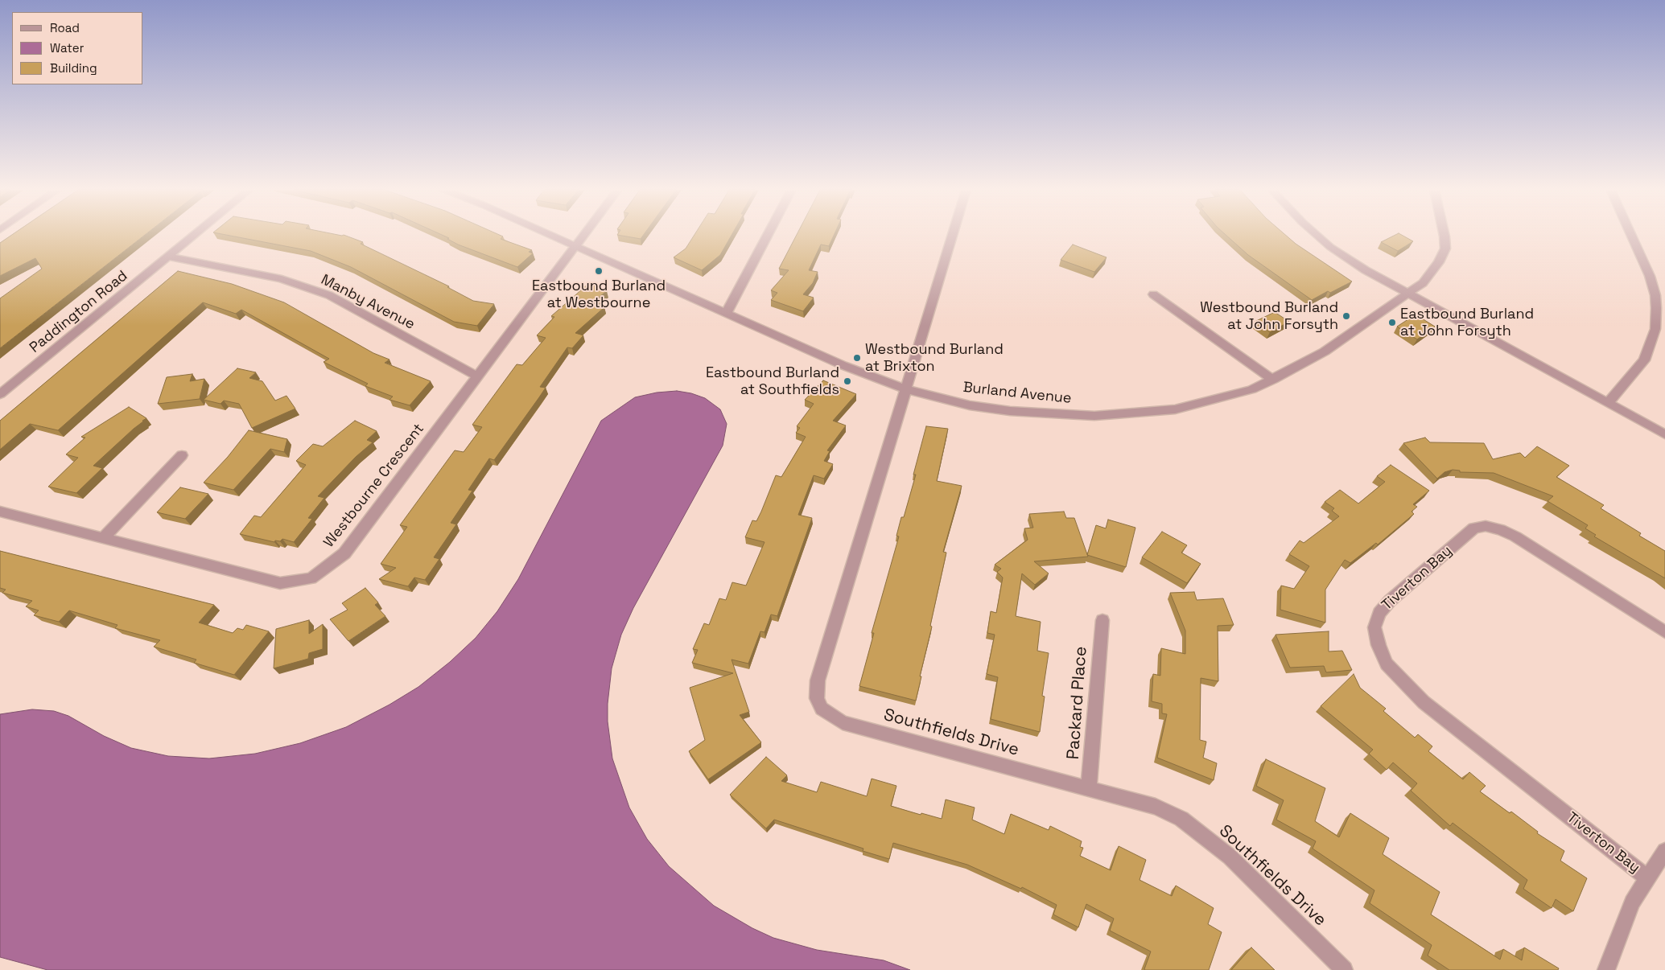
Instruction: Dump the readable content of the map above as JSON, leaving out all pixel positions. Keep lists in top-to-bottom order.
{
  "streets": {
    "street": [
      "Manby Avenue",
      "Paddington Road",
      "Burland Avenue",
      "Westbourne Crescent",
      "Tiverton Bay",
      "Packard Place",
      "Southfields Drive"
    ]
  },
  "crossings": [
    ["Manby Avenue", "Paddington Road"],
    ["Manby Avenue", "Westbourne Crescent"],
    ["Burland Avenue", "Westbourne Crescent"],
    ["Burland Avenue", "Southfields Drive"],
    ["Packard Place", "Southfields Drive"]
  ],
  "places": [
    "Eastbound Burland at Westbourne",
    "Westbound Burland at John Forsyth",
    "Eastbound Burland at John Forsyth",
    "Westbound Burland at Brixton",
    "Eastbound Burland at Southfields"
  ],
  "legend": ["Road", "Water", "Building"]
}
